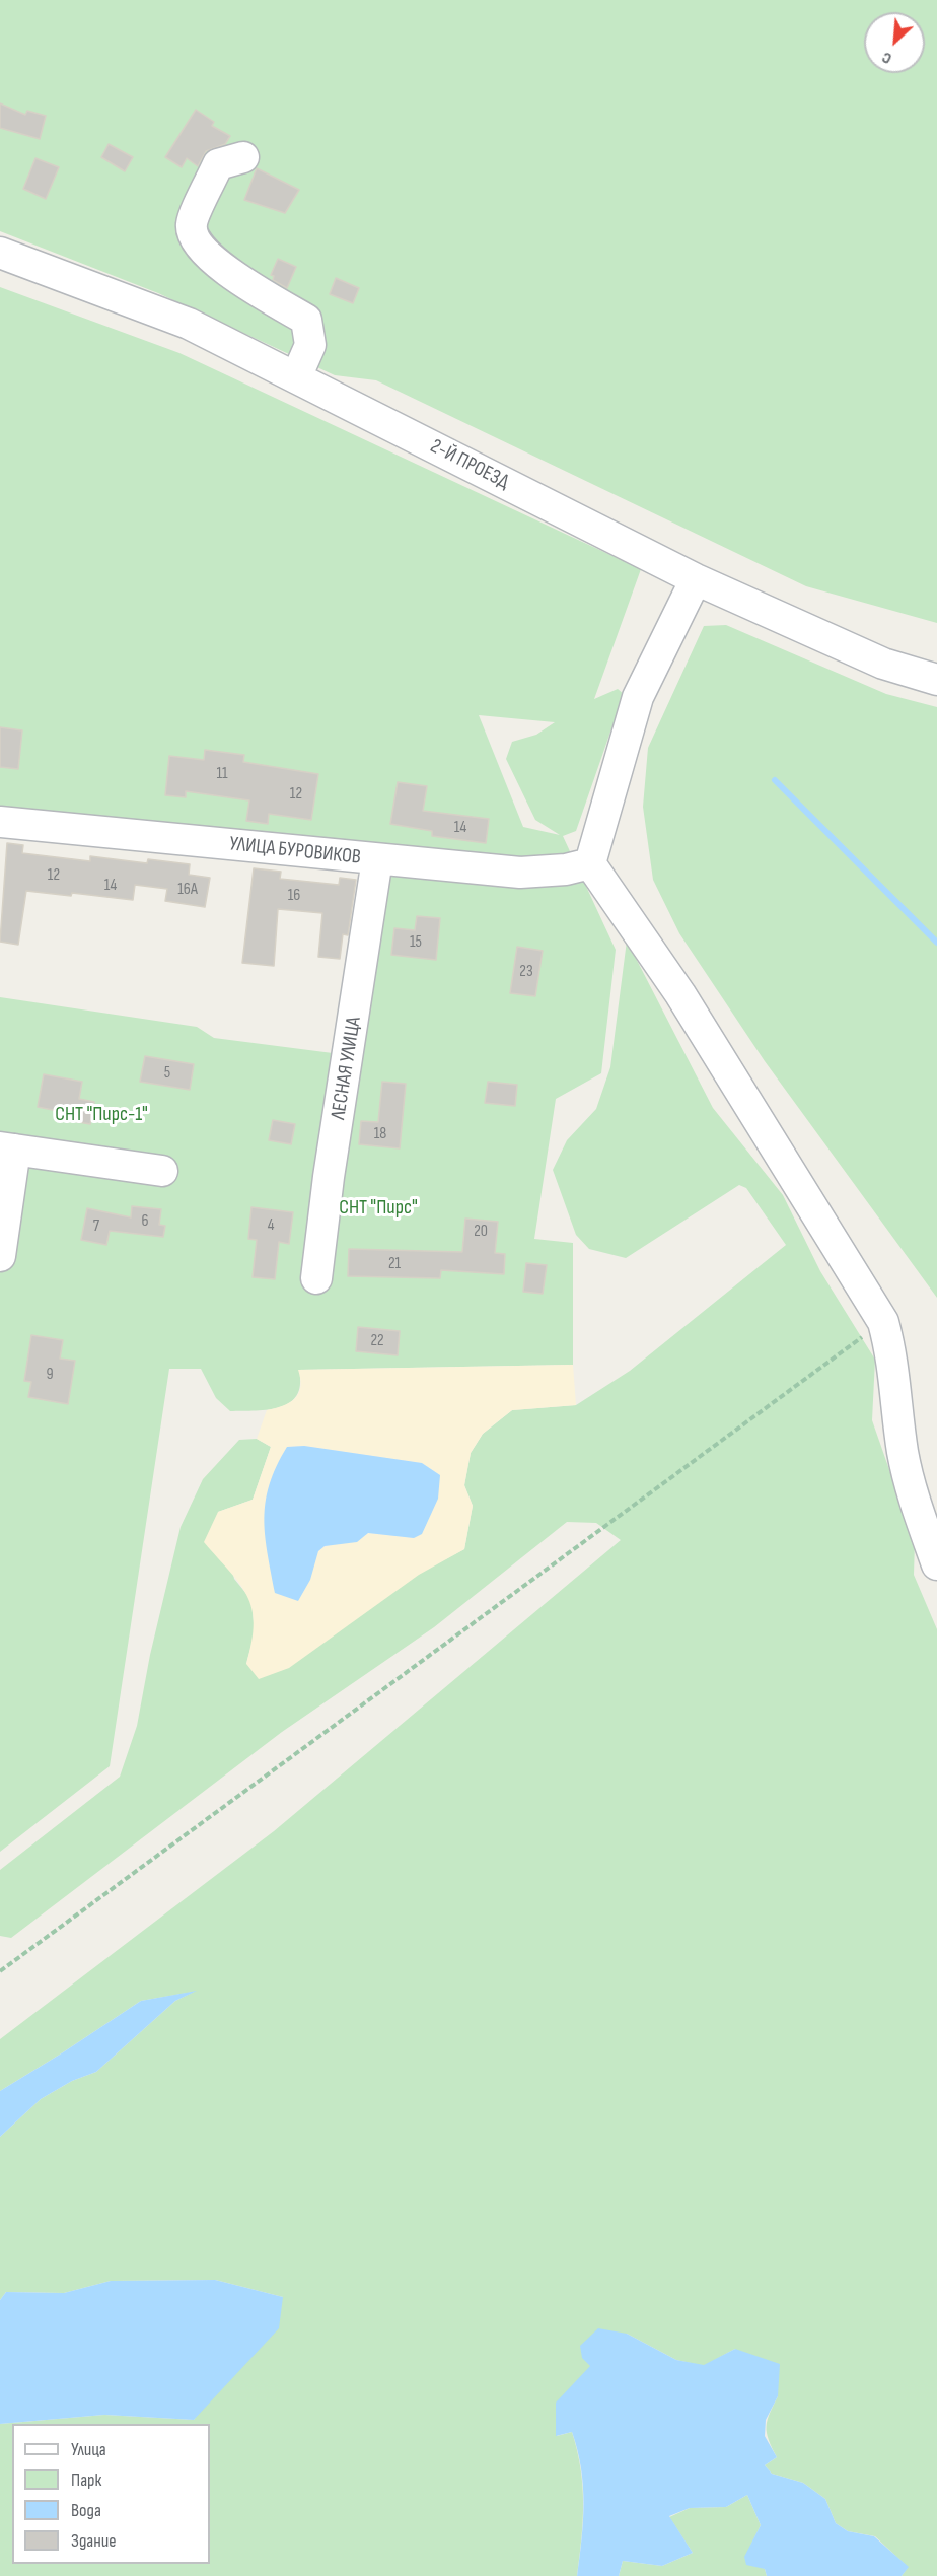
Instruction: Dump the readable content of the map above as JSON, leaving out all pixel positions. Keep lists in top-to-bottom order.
{
  "streets": {
    "street": ["2-Й ПРОЕЗД", "УЛИЦА БУРОВИКОВ", "ЛЕСНАЯ УЛИЦА"]
  },
  "crossings": [
    ["УЛИЦА БУРОВИКОВ", "ЛЕСНАЯ УЛИЦА"]
  ],
  "parks": ["СНТ \"Пирс-1\"", "СНТ \"Пирс\""],
  "house_numbers": [
    "11",
    "12",
    "14",
    "12",
    "14",
    "16А",
    "16",
    "15",
    "23",
    "5",
    "18",
    "6",
    "4",
    "7",
    "20",
    "21",
    "22",
    "9"
  ],
  "legend": [
    "Улица",
    "Парк",
    "Вода",
    "Здание"
  ],
  "north": "bottom left"
}
